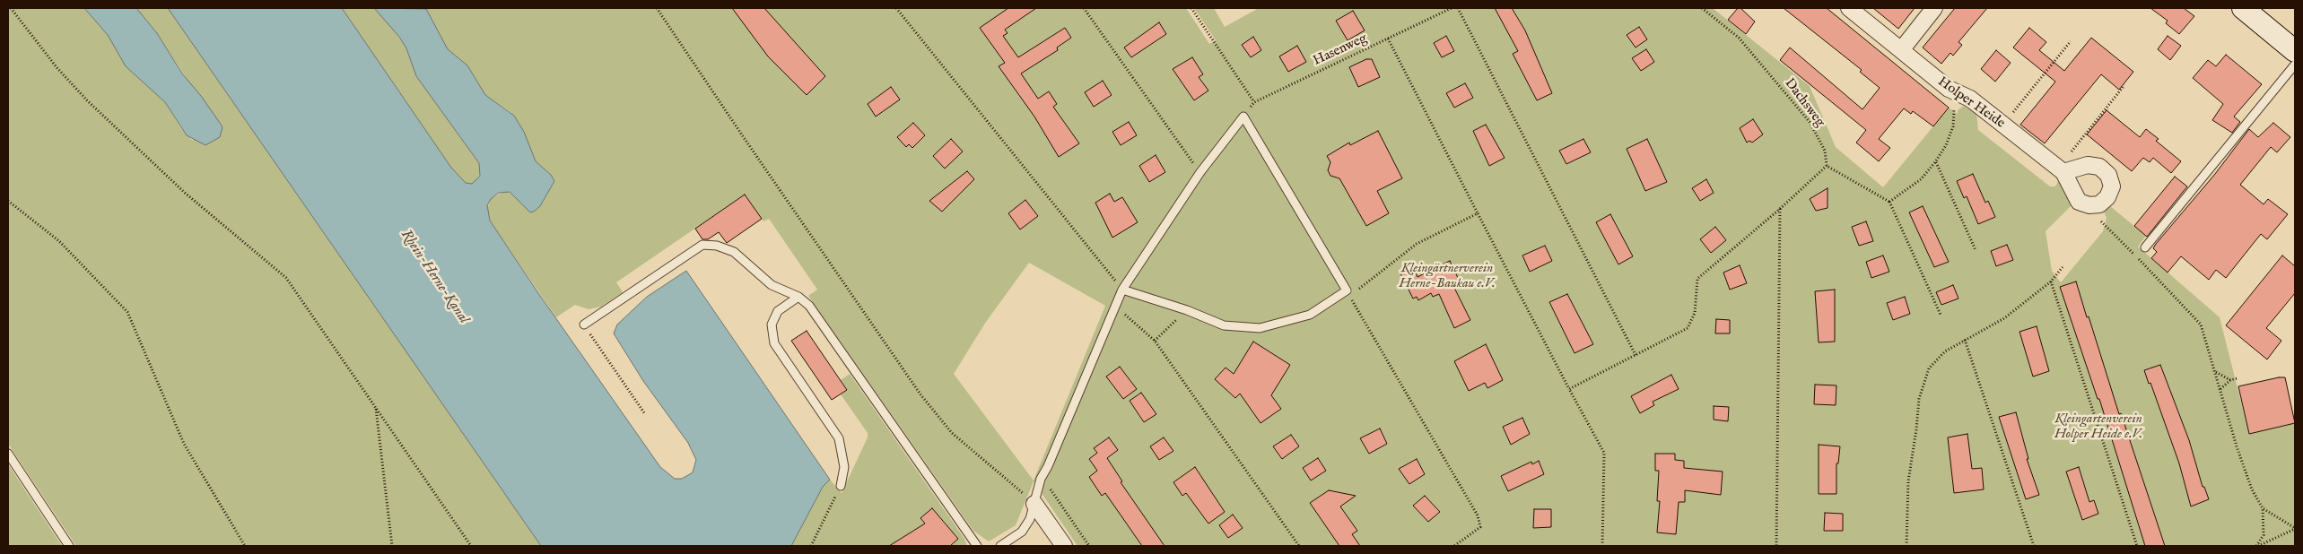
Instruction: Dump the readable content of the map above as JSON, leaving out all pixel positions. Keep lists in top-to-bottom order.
{
  "streets": {
    "street": ["Holper Heide"],
    "path": ["Hasenweg", "Dachsweg"]
  },
  "water": ["Rhein-Herne-Kanal"],
  "parks": ["Kleingärtnerverein Herne-Baukau e.V.", "Kleingartenverein Holper Heide e.V."]
}
